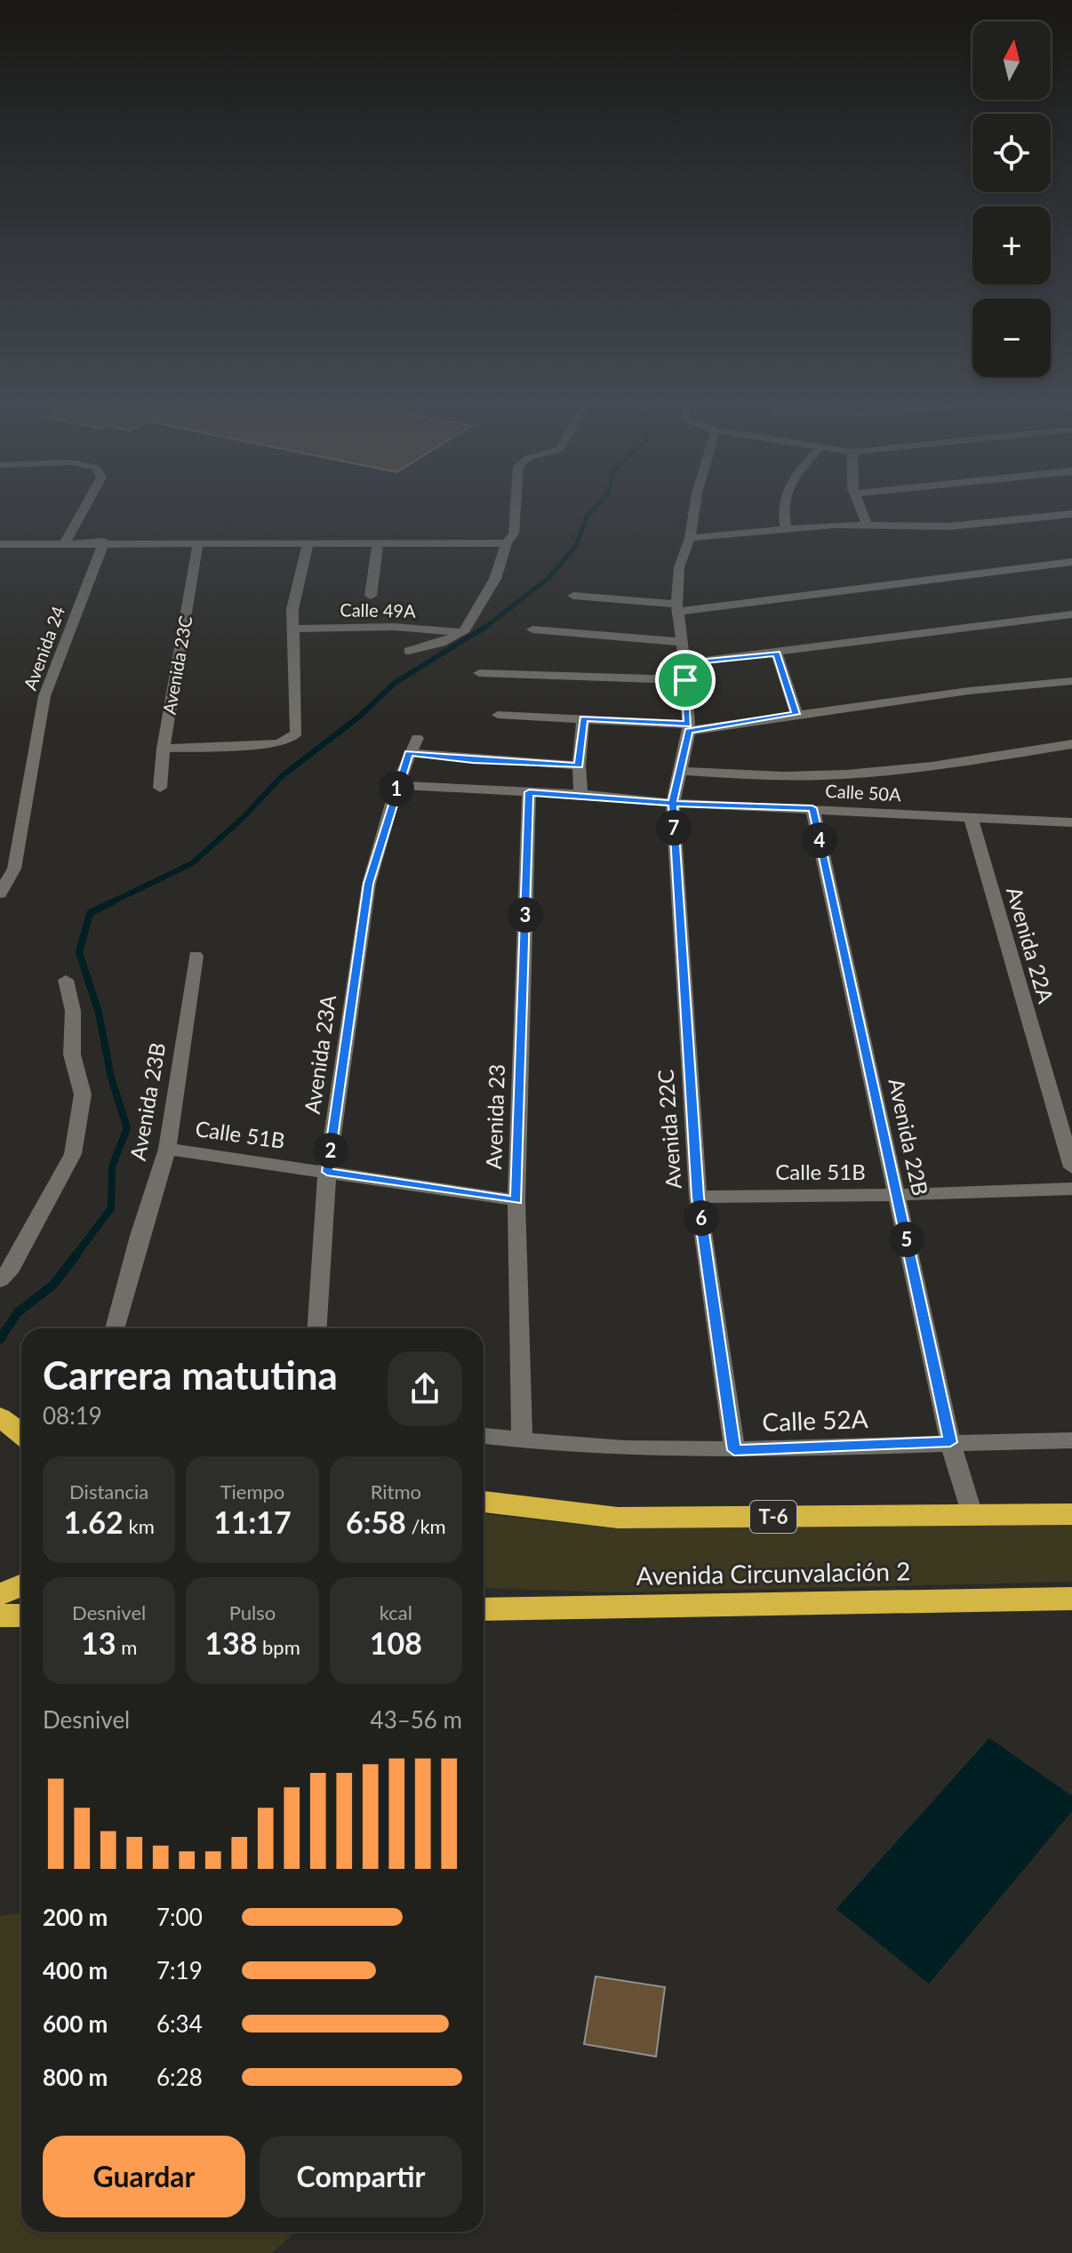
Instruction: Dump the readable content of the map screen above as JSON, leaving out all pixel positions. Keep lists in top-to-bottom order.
{
  "streets": {
    "highway": ["T-6", "Avenida Circunvalación 2"],
    "street": [
      "Calle 49A",
      "Avenida 24",
      "Avenida 23C",
      "Calle 50A",
      "Avenida 22A",
      "Avenida 23A",
      "Avenida 23B",
      "Avenida 23",
      "Avenida 22C",
      "Calle 51B",
      "Avenida 22B",
      "Calle 52A"
    ]
  },
  "crossings": [
    ["Calle 50A", "Avenida 22A"],
    ["Calle 50A", "Avenida 23A"],
    ["Calle 50A", "Avenida 23"],
    ["Calle 50A", "Avenida 22C"],
    ["Calle 50A", "Avenida 22B"],
    ["Avenida 23A", "Calle 51B"],
    ["Avenida 23B", "Calle 51B"],
    ["Avenida 23", "Calle 51B"],
    ["Avenida 23", "Calle 52A"],
    ["Avenida 22C", "Calle 51B"],
    ["Avenida 22C", "Calle 52A"],
    ["Calle 51B", "Avenida 22B"],
    ["Avenida 22B", "Calle 52A"],
    ["Avenida 22B", "T-6"]
  ],
  "north": "top",
  "page": {
    "map_buttons": ["+", "−"],
    "pins": [
      "1",
      "7",
      "4",
      "3",
      "2",
      "6",
      "5"
    ],
    "heading": ["Carrera matutina", "08:19"],
    "stats": [
      ["Distancia", "1.62 km"],
      ["Tiempo", "11:17"],
      ["Ritmo", "6:58 /km"],
      ["Desnivel", "13 m"],
      ["Pulso", "138 bpm"],
      ["kcal", "108"]
    ],
    "chart": ["Desnivel", "43–56 m"],
    "list": [
      {
        "name": "200 m",
        "note": "7:00"
      },
      {
        "name": "400 m",
        "note": "7:19"
      },
      {
        "name": "600 m",
        "note": "6:34"
      },
      {
        "name": "800 m",
        "note": "6:28"
      }
    ],
    "buttons": ["Guardar", "Compartir"]
  }
}
